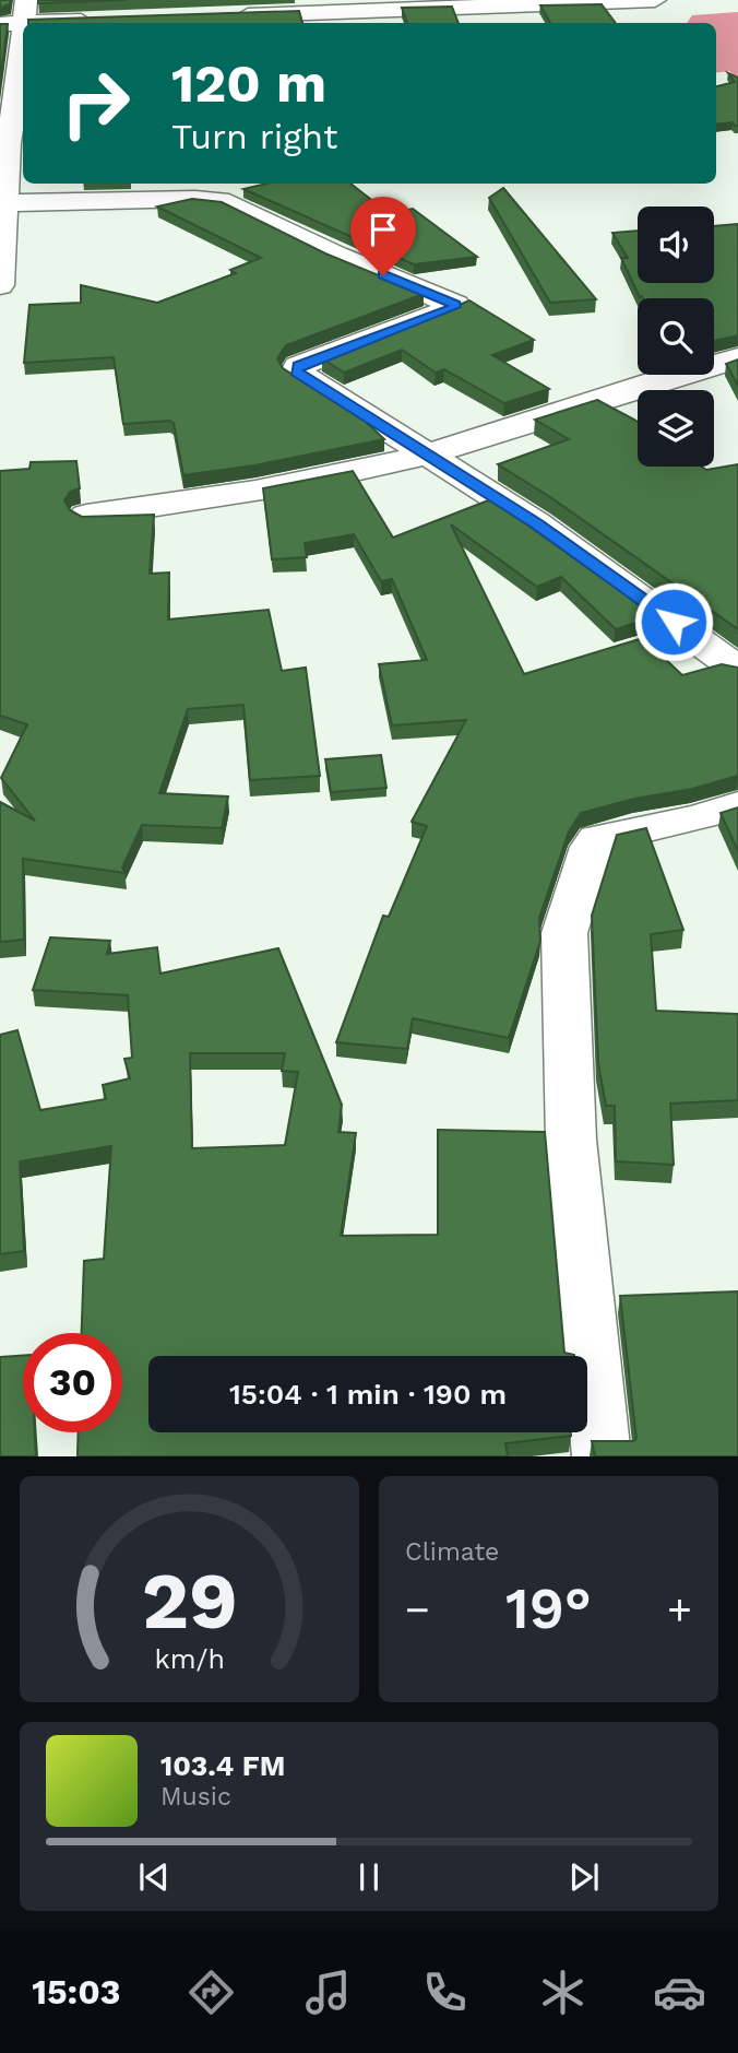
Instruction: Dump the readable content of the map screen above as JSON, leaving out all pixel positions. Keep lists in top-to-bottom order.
{
  "page": {
    "turn": ["120 m", "Turn right"],
    "limit": "30",
    "trip": "15:04 · 1 min · 190 m",
    "tile": "Climate",
    "heat": ["−", "19°", "+"],
    "song": ["103.4 FM", "Music"],
    "tabs": "15:03",
    "gauge": ["29", "km/h"]
  }
}
